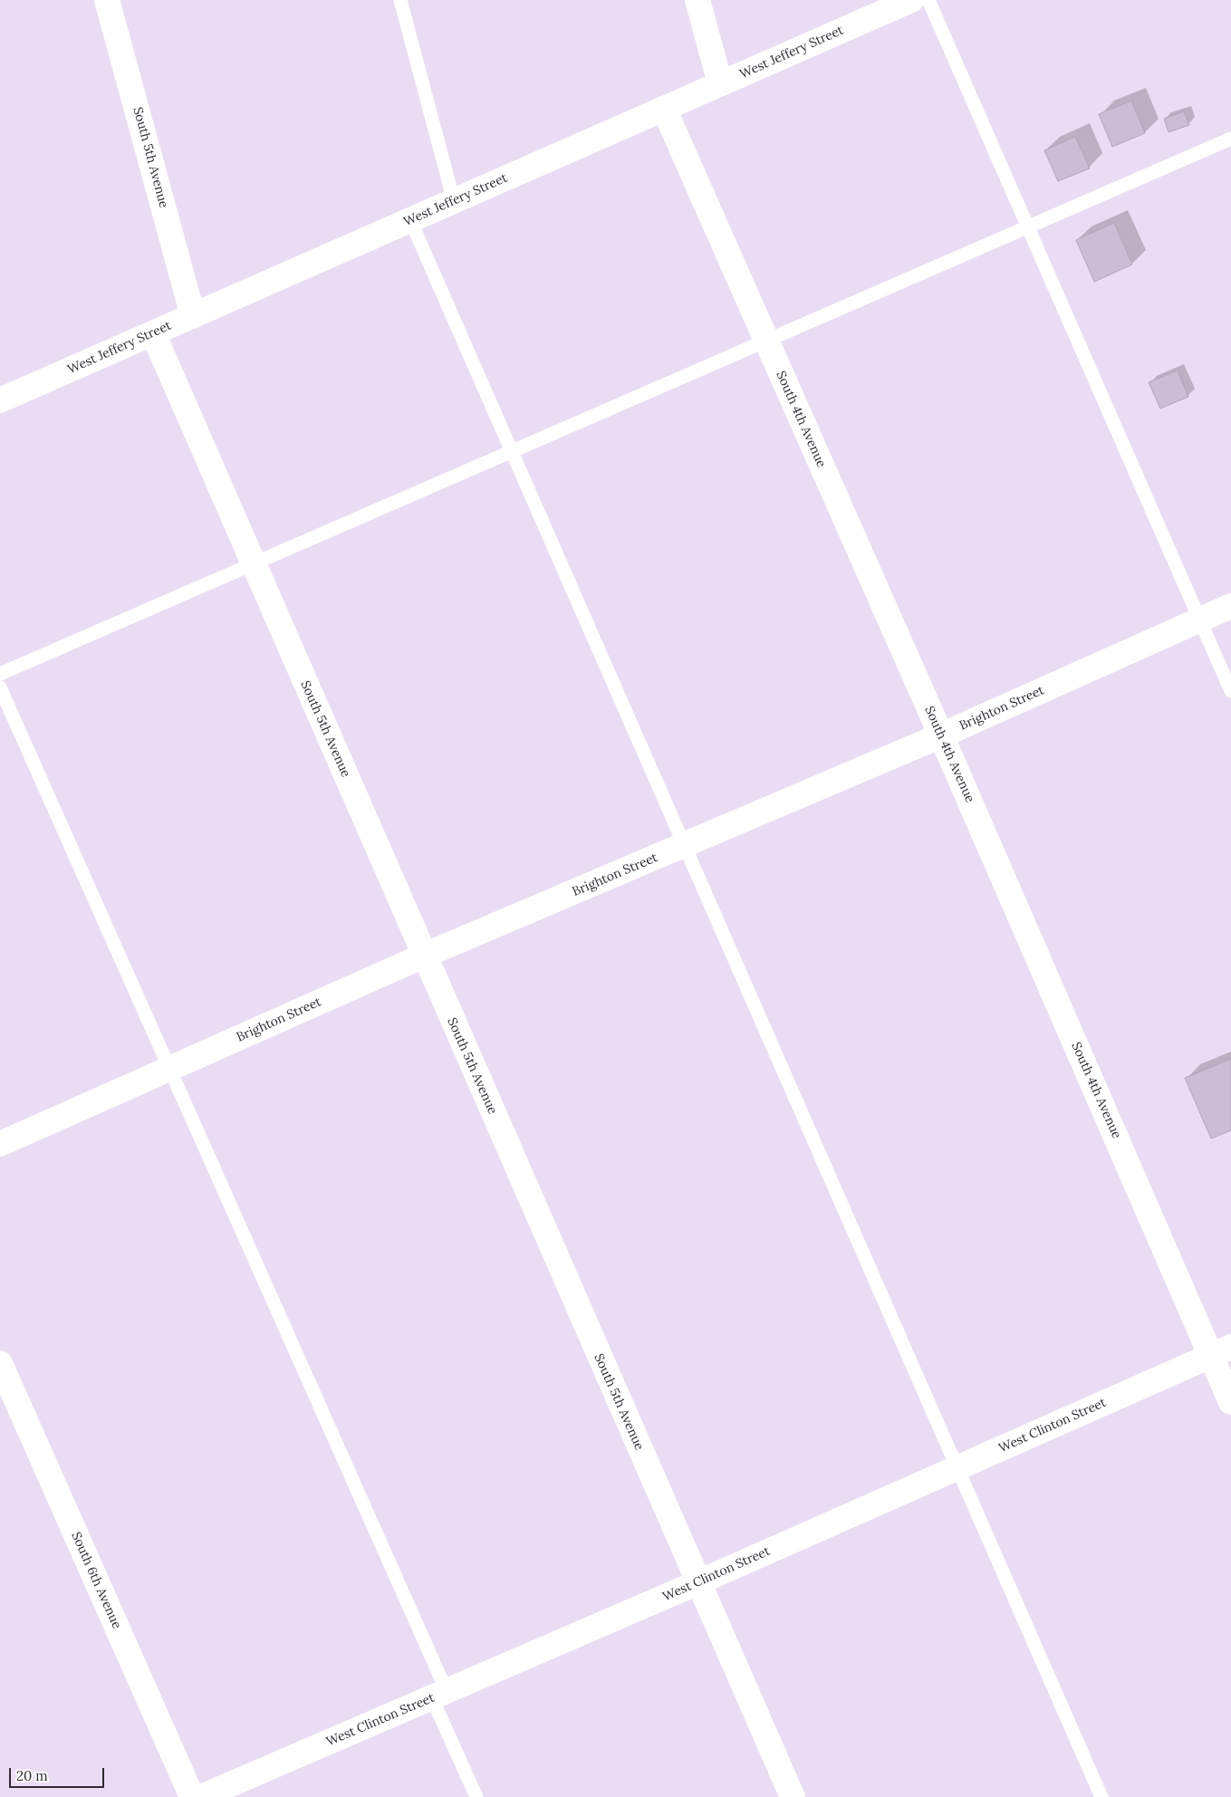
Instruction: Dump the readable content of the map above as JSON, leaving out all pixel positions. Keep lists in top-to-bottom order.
{
  "streets": {
    "street": [
      "West Jeffery Street",
      "South 5th Avenue",
      "South 4th Avenue",
      "Brighton Street",
      "West Clinton Street",
      "South 6th Avenue"
    ]
  },
  "crossings": [
    ["West Jeffery Street", "South 5th Avenue"],
    ["West Jeffery Street", "South 4th Avenue"],
    ["South 5th Avenue", "Brighton Street"],
    ["South 5th Avenue", "West Clinton Street"],
    ["South 4th Avenue", "Brighton Street"],
    ["South 4th Avenue", "West Clinton Street"]
  ],
  "scale_bar": "20 m"
}
